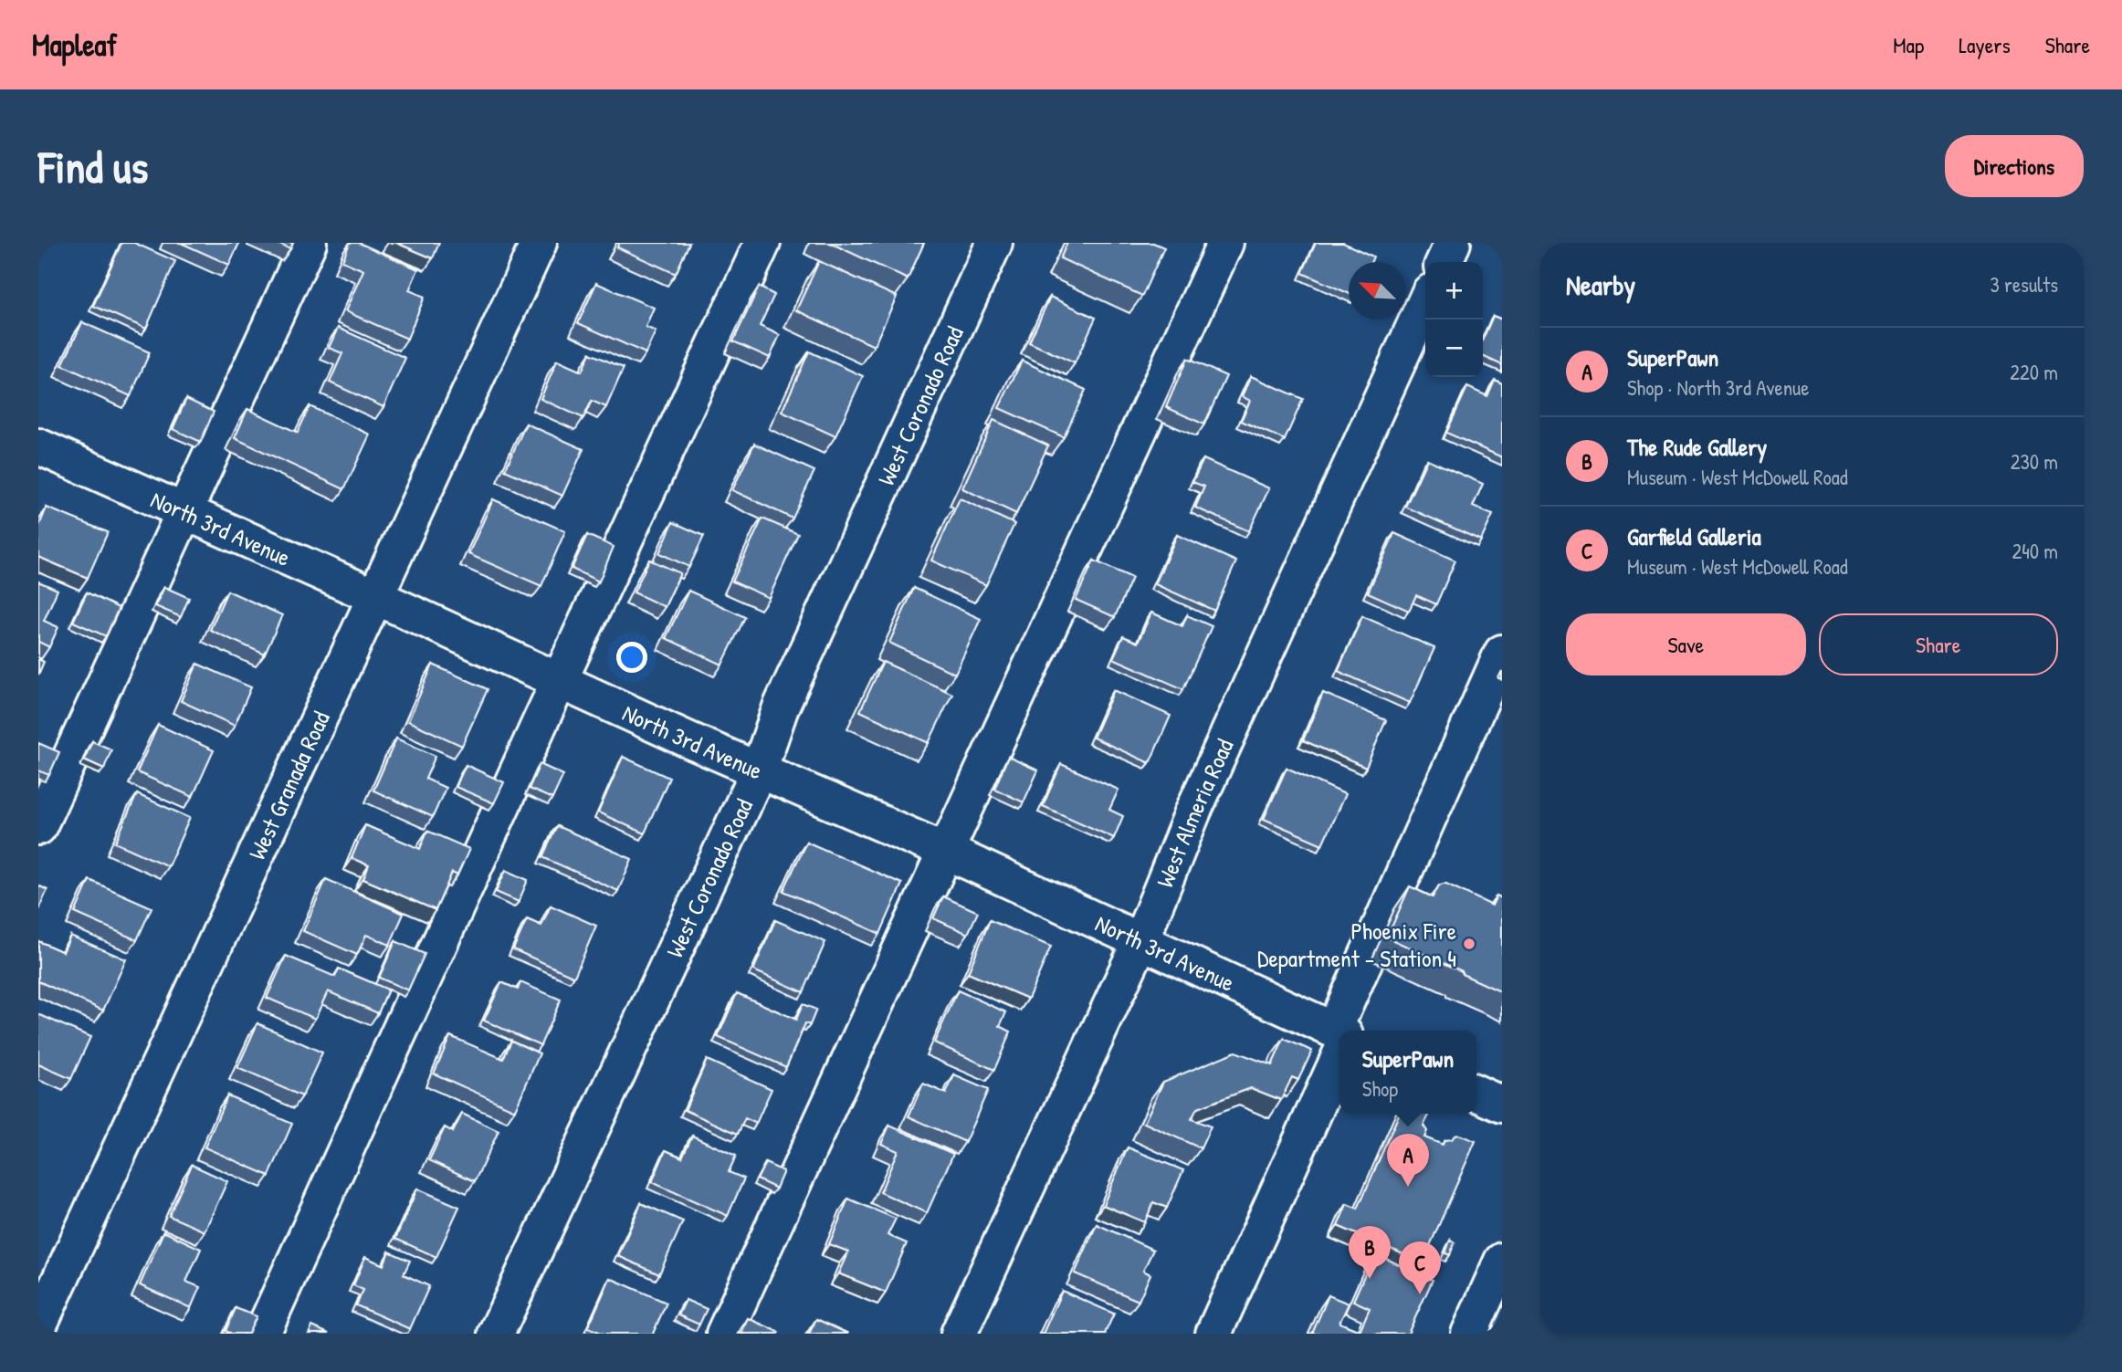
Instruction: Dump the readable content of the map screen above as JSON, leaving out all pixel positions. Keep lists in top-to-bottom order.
{
  "streets": {
    "street": [
      "West Coronado Road",
      "North 3rd Avenue",
      "West Granada Road",
      "West Almeria Road"
    ]
  },
  "crossings": [
    ["West Coronado Road", "North 3rd Avenue"],
    ["North 3rd Avenue", "West Granada Road"],
    ["North 3rd Avenue", "West Almeria Road"]
  ],
  "places": ["Phoenix Fire Department - Station 4"],
  "north": "top left",
  "page": {
    "header": "Mapleaf",
    "nav": ["Map", "Layers", "Share"],
    "buttons": [
      "Directions",
      ["Save", "Share"]
    ],
    "title": "Find us",
    "heading": ["Nearby", "3 results"],
    "map_buttons": ["+", "−"],
    "list": [
      {
        "mark": "A",
        "name": "SuperPawn",
        "note": "Shop · North 3rd Avenue",
        "value": "220 m"
      },
      {
        "mark": "B",
        "name": "The Rude Gallery",
        "note": "Museum · West McDowell Road",
        "value": "230 m"
      },
      {
        "mark": "C",
        "name": "Garfield Galleria",
        "note": "Museum · West McDowell Road",
        "value": "240 m"
      }
    ],
    "popup": ["SuperPawn", "Shop"],
    "pins": ["A", "B", "C"]
  }
}
